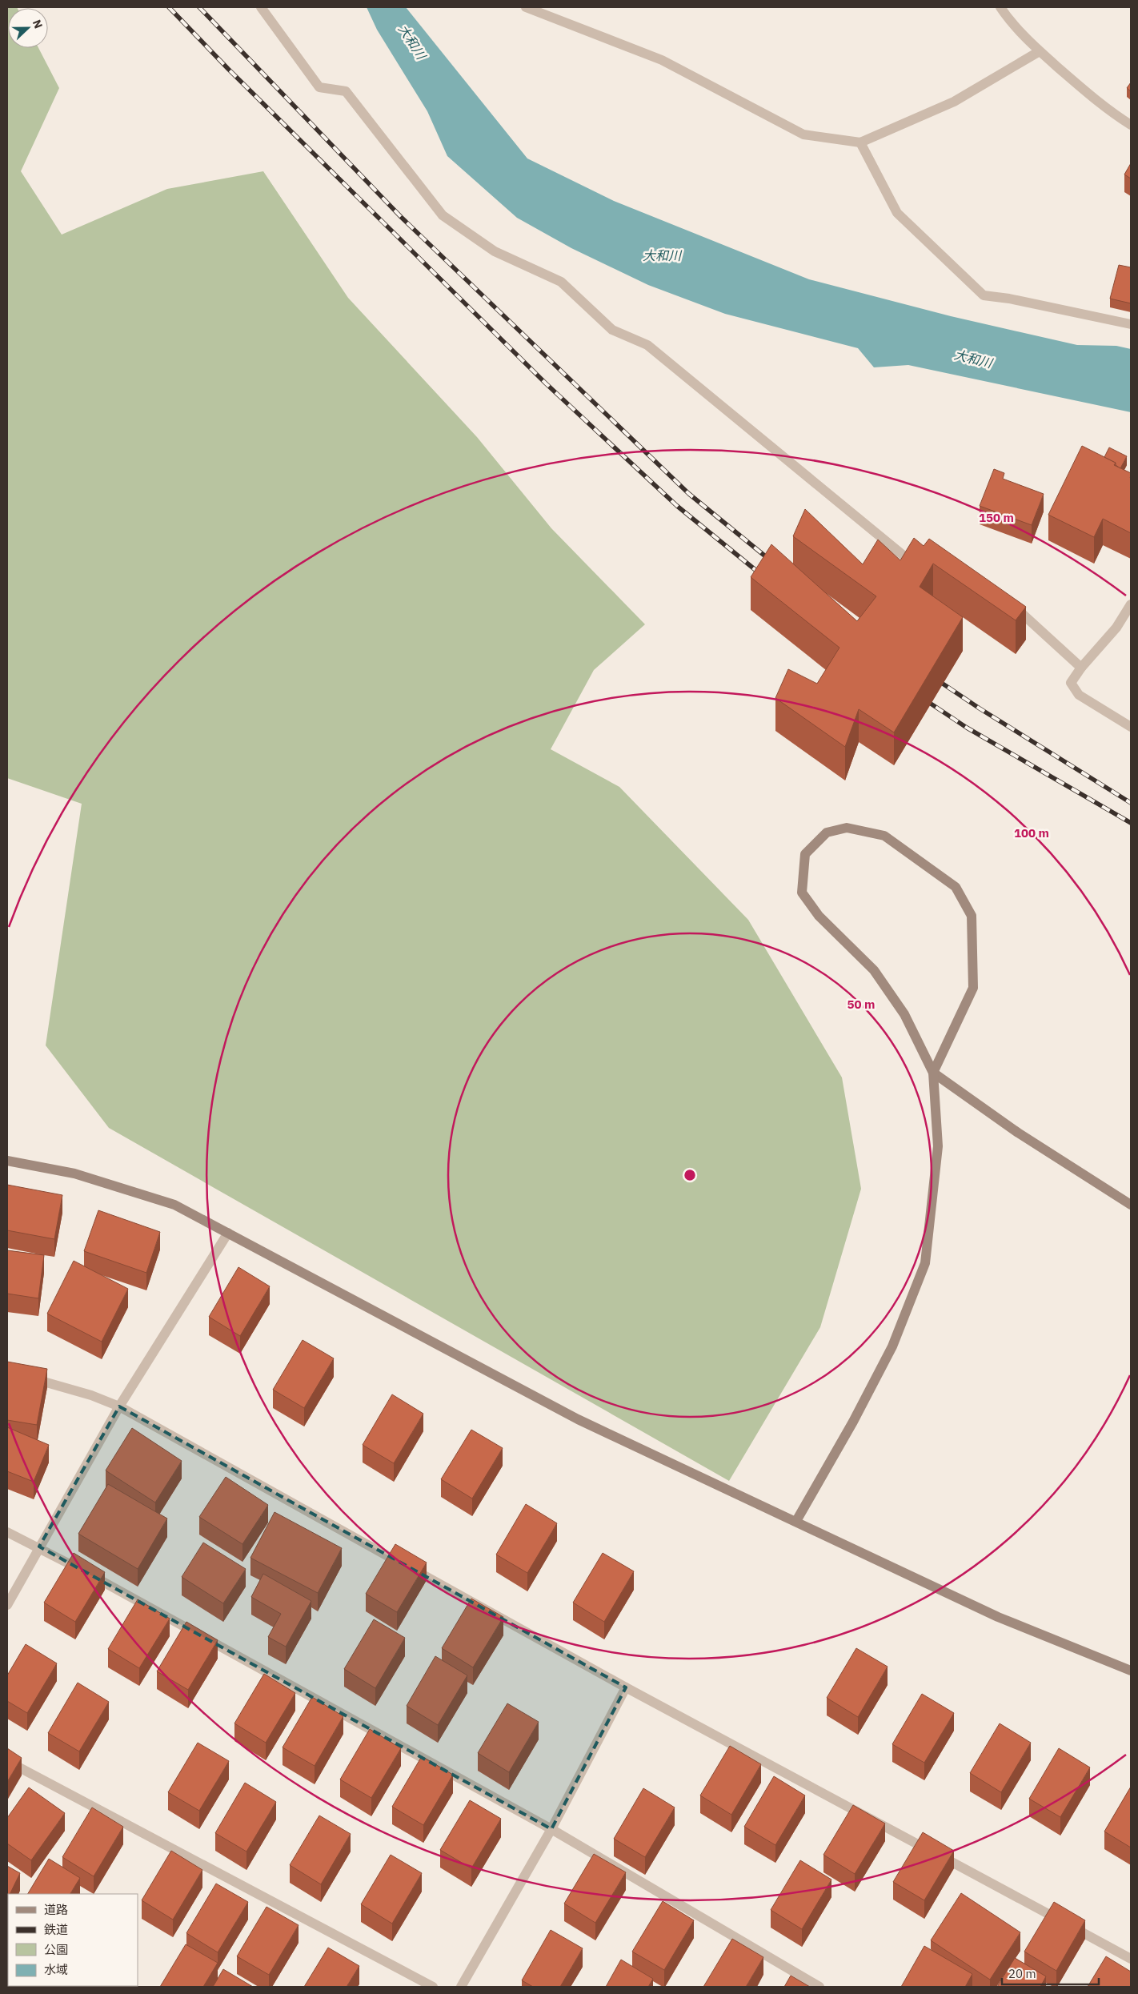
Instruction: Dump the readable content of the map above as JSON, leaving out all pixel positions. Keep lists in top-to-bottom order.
{
  "water": ["大和川"],
  "legend": [
    "道路",
    "鉄道",
    "公園",
    "水域"
  ],
  "scale_bar": "20 m",
  "north": "right",
  "rings": ["150 m", "100 m", "50 m"]
}
